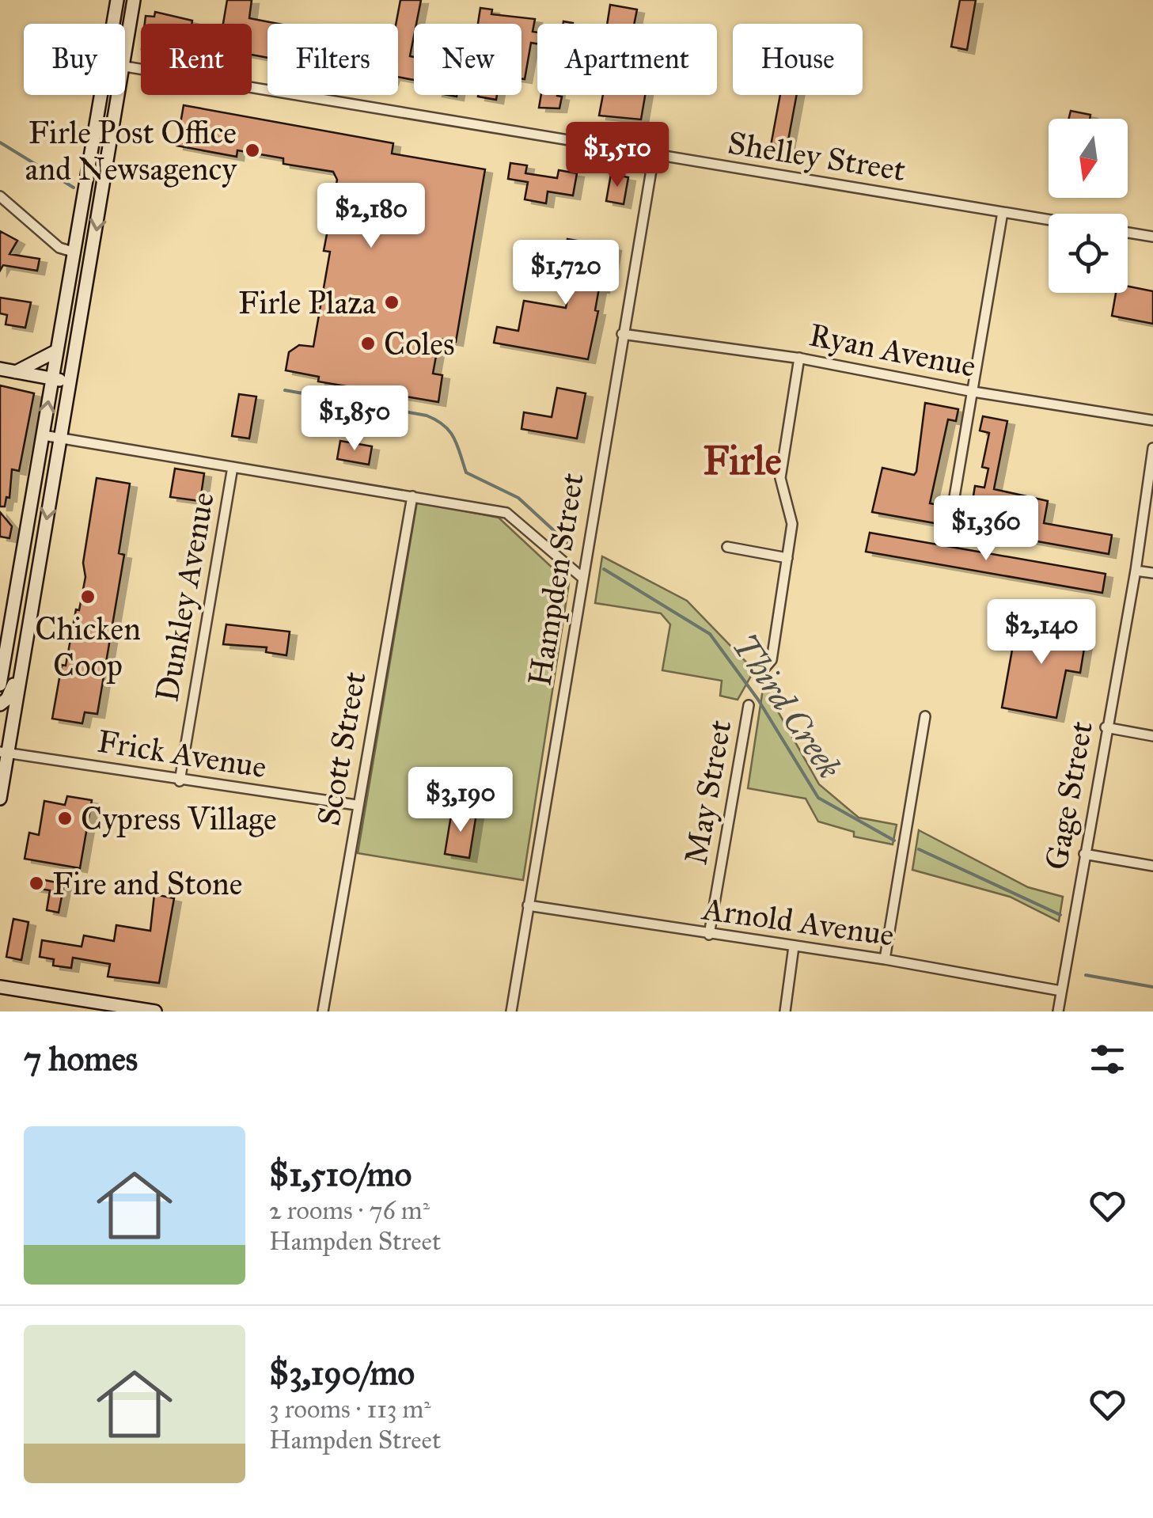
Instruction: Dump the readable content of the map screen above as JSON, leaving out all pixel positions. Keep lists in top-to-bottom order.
{
  "streets": {
    "street": [
      "Shelley Street",
      "Ryan Avenue",
      "Hampden Street",
      "Dunkley Avenue",
      "Scott Street",
      "Frick Avenue",
      "May Street",
      "Gage Street",
      "Arnold Avenue"
    ]
  },
  "crossings": [
    ["Shelley Street", "Hampden Street"],
    ["Ryan Avenue", "Hampden Street"],
    ["Hampden Street", "Arnold Avenue"],
    ["Dunkley Avenue", "Frick Avenue"],
    ["Scott Street", "Frick Avenue"],
    ["May Street", "Arnold Avenue"],
    ["Gage Street", "Arnold Avenue"]
  ],
  "districts": ["Firle"],
  "water": ["Third Creek"],
  "places": [
    "Firle Post Office and Newsagency",
    "Firle Plaza",
    "Coles",
    "Chicken Coop",
    "Cypress Village",
    "Fire and Stone"
  ],
  "north": "bottom",
  "page": {
    "chip": [
      "Buy",
      "Rent",
      "Filters",
      "New",
      "Apartment",
      "House"
    ],
    "price": [
      "$1,510",
      "$2,180",
      "$1,720",
      "$1,850",
      "$1,360",
      "$2,140",
      "$3,190"
    ],
    "heading": "7 homes",
    "list": [
      {
        "name": "$1,510/mo",
        "note": "2 rooms · 76 m² · Hampden Street"
      },
      {
        "name": "$3,190/mo",
        "note": "3 rooms · 113 m² · Hampden Street"
      }
    ]
  }
}
